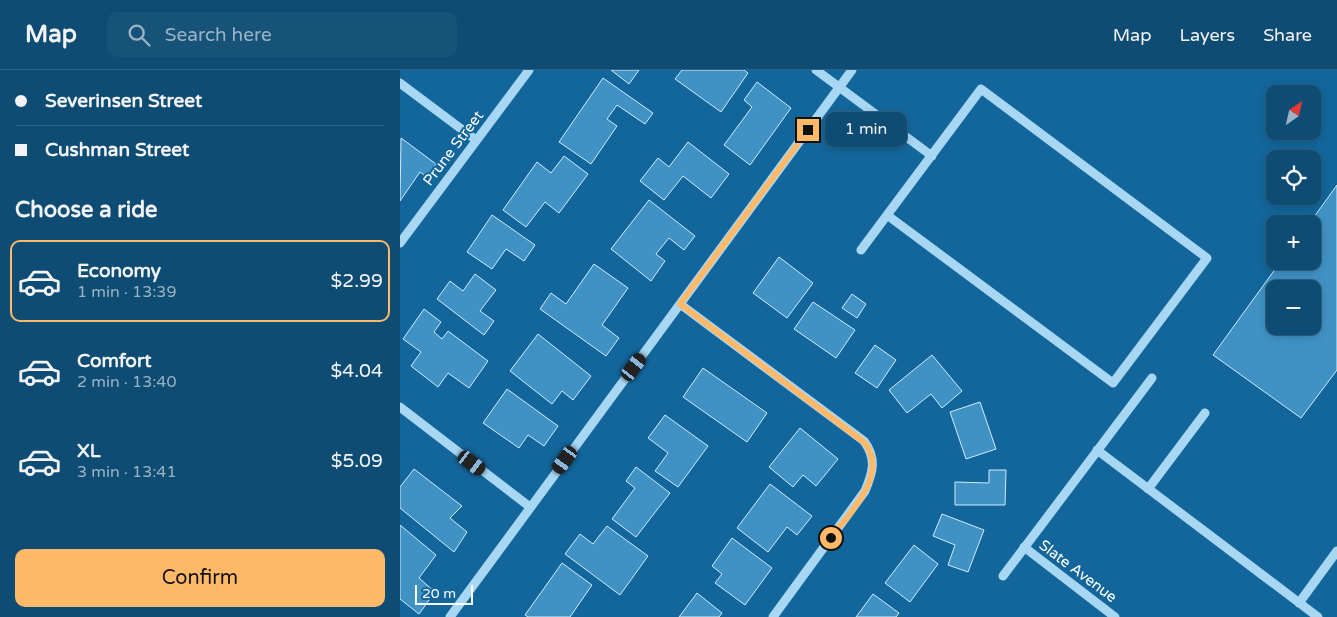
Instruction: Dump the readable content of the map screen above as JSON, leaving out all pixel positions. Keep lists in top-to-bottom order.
{
  "streets": {
    "street": ["Prune Street", "Slate Avenue"]
  },
  "scale_bar": "20 m",
  "north": "top right",
  "page": {
    "header": "Map",
    "search": "Search here",
    "nav": ["Map", "Layers", "Share"],
    "banner": ["Severinsen Street", "Cushman Street"],
    "map_buttons": ["+", "−"],
    "bubble": "1 min",
    "heading": "Choose a ride",
    "list": [
      {
        "name": "Economy",
        "note": "1 min · 13:39",
        "value": "$2.99"
      },
      {
        "name": "Comfort",
        "note": "2 min · 13:40",
        "value": "$4.04"
      },
      {
        "name": "XL",
        "note": "3 min · 13:41",
        "value": "$5.09"
      }
    ],
    "buttons": "Confirm",
    "scale": "20 m"
  }
}
